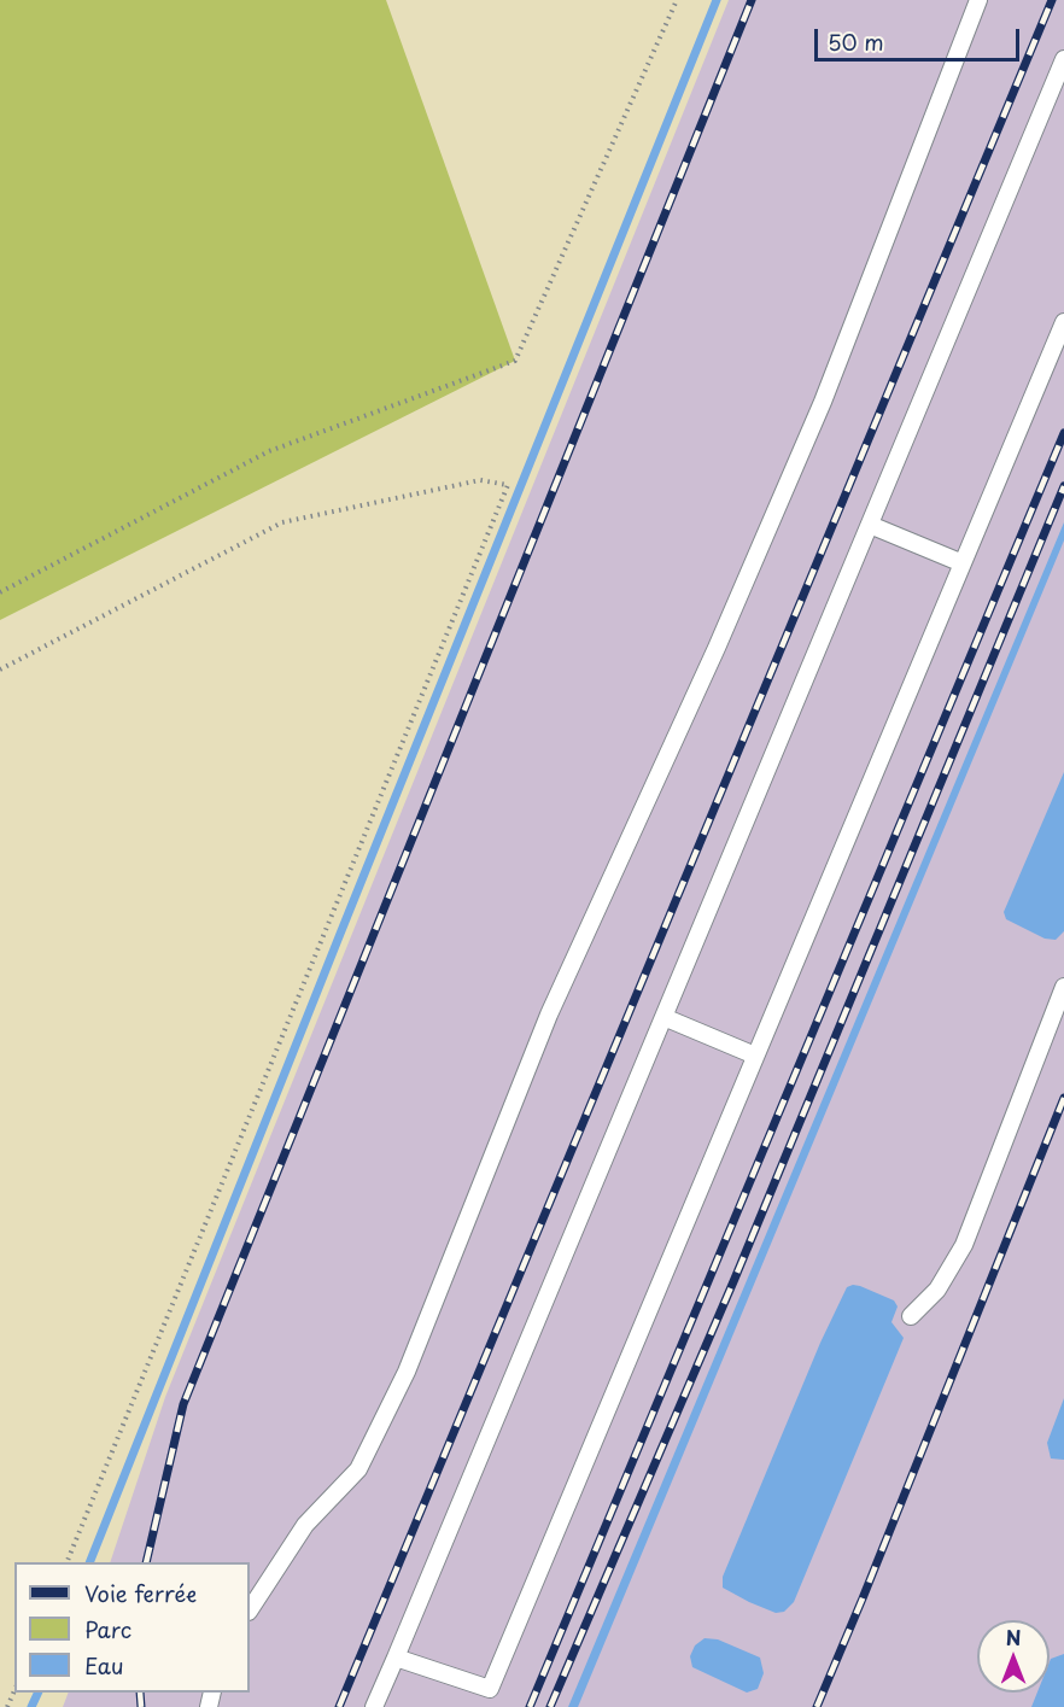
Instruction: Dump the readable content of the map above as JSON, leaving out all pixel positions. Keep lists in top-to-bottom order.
{
  "legend": ["Voie ferrée", "Parc", "Eau"],
  "scale_bar": "50 m",
  "north": "top"
}
